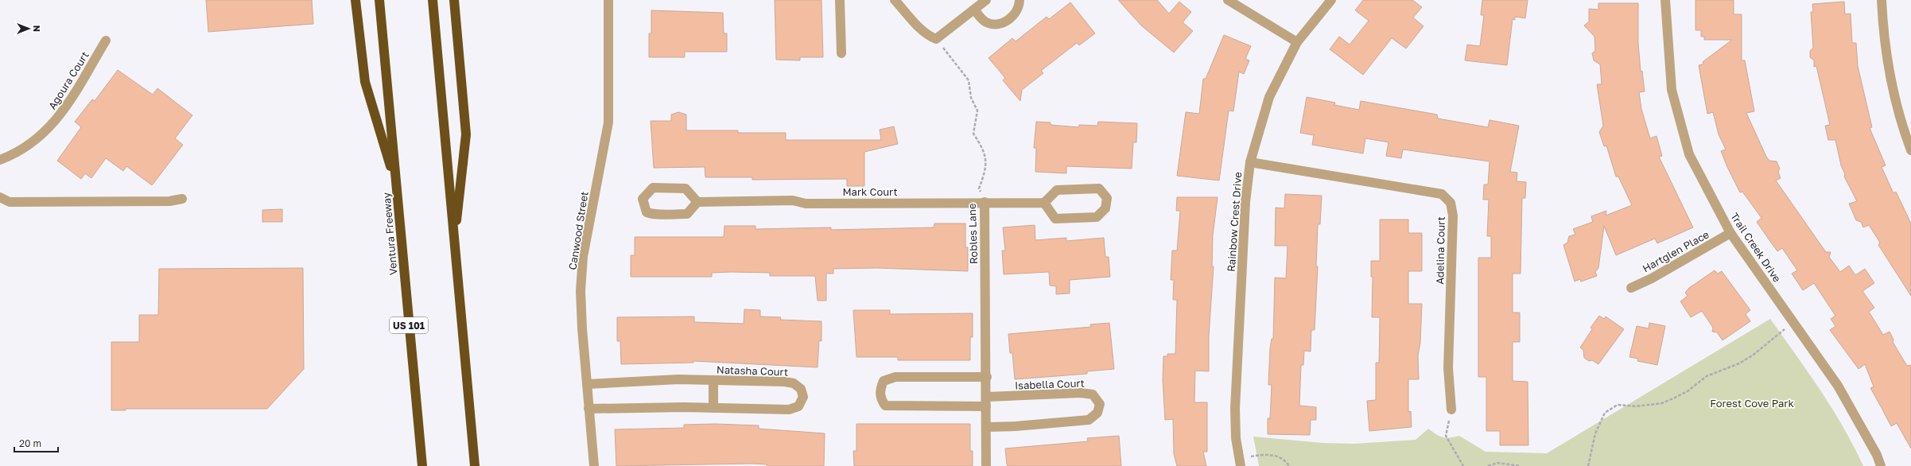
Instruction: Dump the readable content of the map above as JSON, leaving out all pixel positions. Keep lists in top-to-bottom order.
{
  "streets": {
    "highway": ["Ventura Freeway", "US 101"],
    "street": [
      "Agoura Court",
      "Mark Court",
      "Rainbow Crest Drive",
      "Canwood Street",
      "Robles Lane",
      "Trail Creek Drive",
      "Adelina Court",
      "Hartglen Place",
      "Natasha Court",
      "Isabella Court"
    ]
  },
  "crossings": [
    ["Mark Court", "Robles Lane"],
    ["Rainbow Crest Drive", "Adelina Court"],
    ["Canwood Street", "Natasha Court"],
    ["Robles Lane", "Isabella Court"],
    ["Trail Creek Drive", "Hartglen Place"]
  ],
  "parks": ["Forest Cove Park"],
  "scale_bar": "20 m",
  "north": "right"
}
